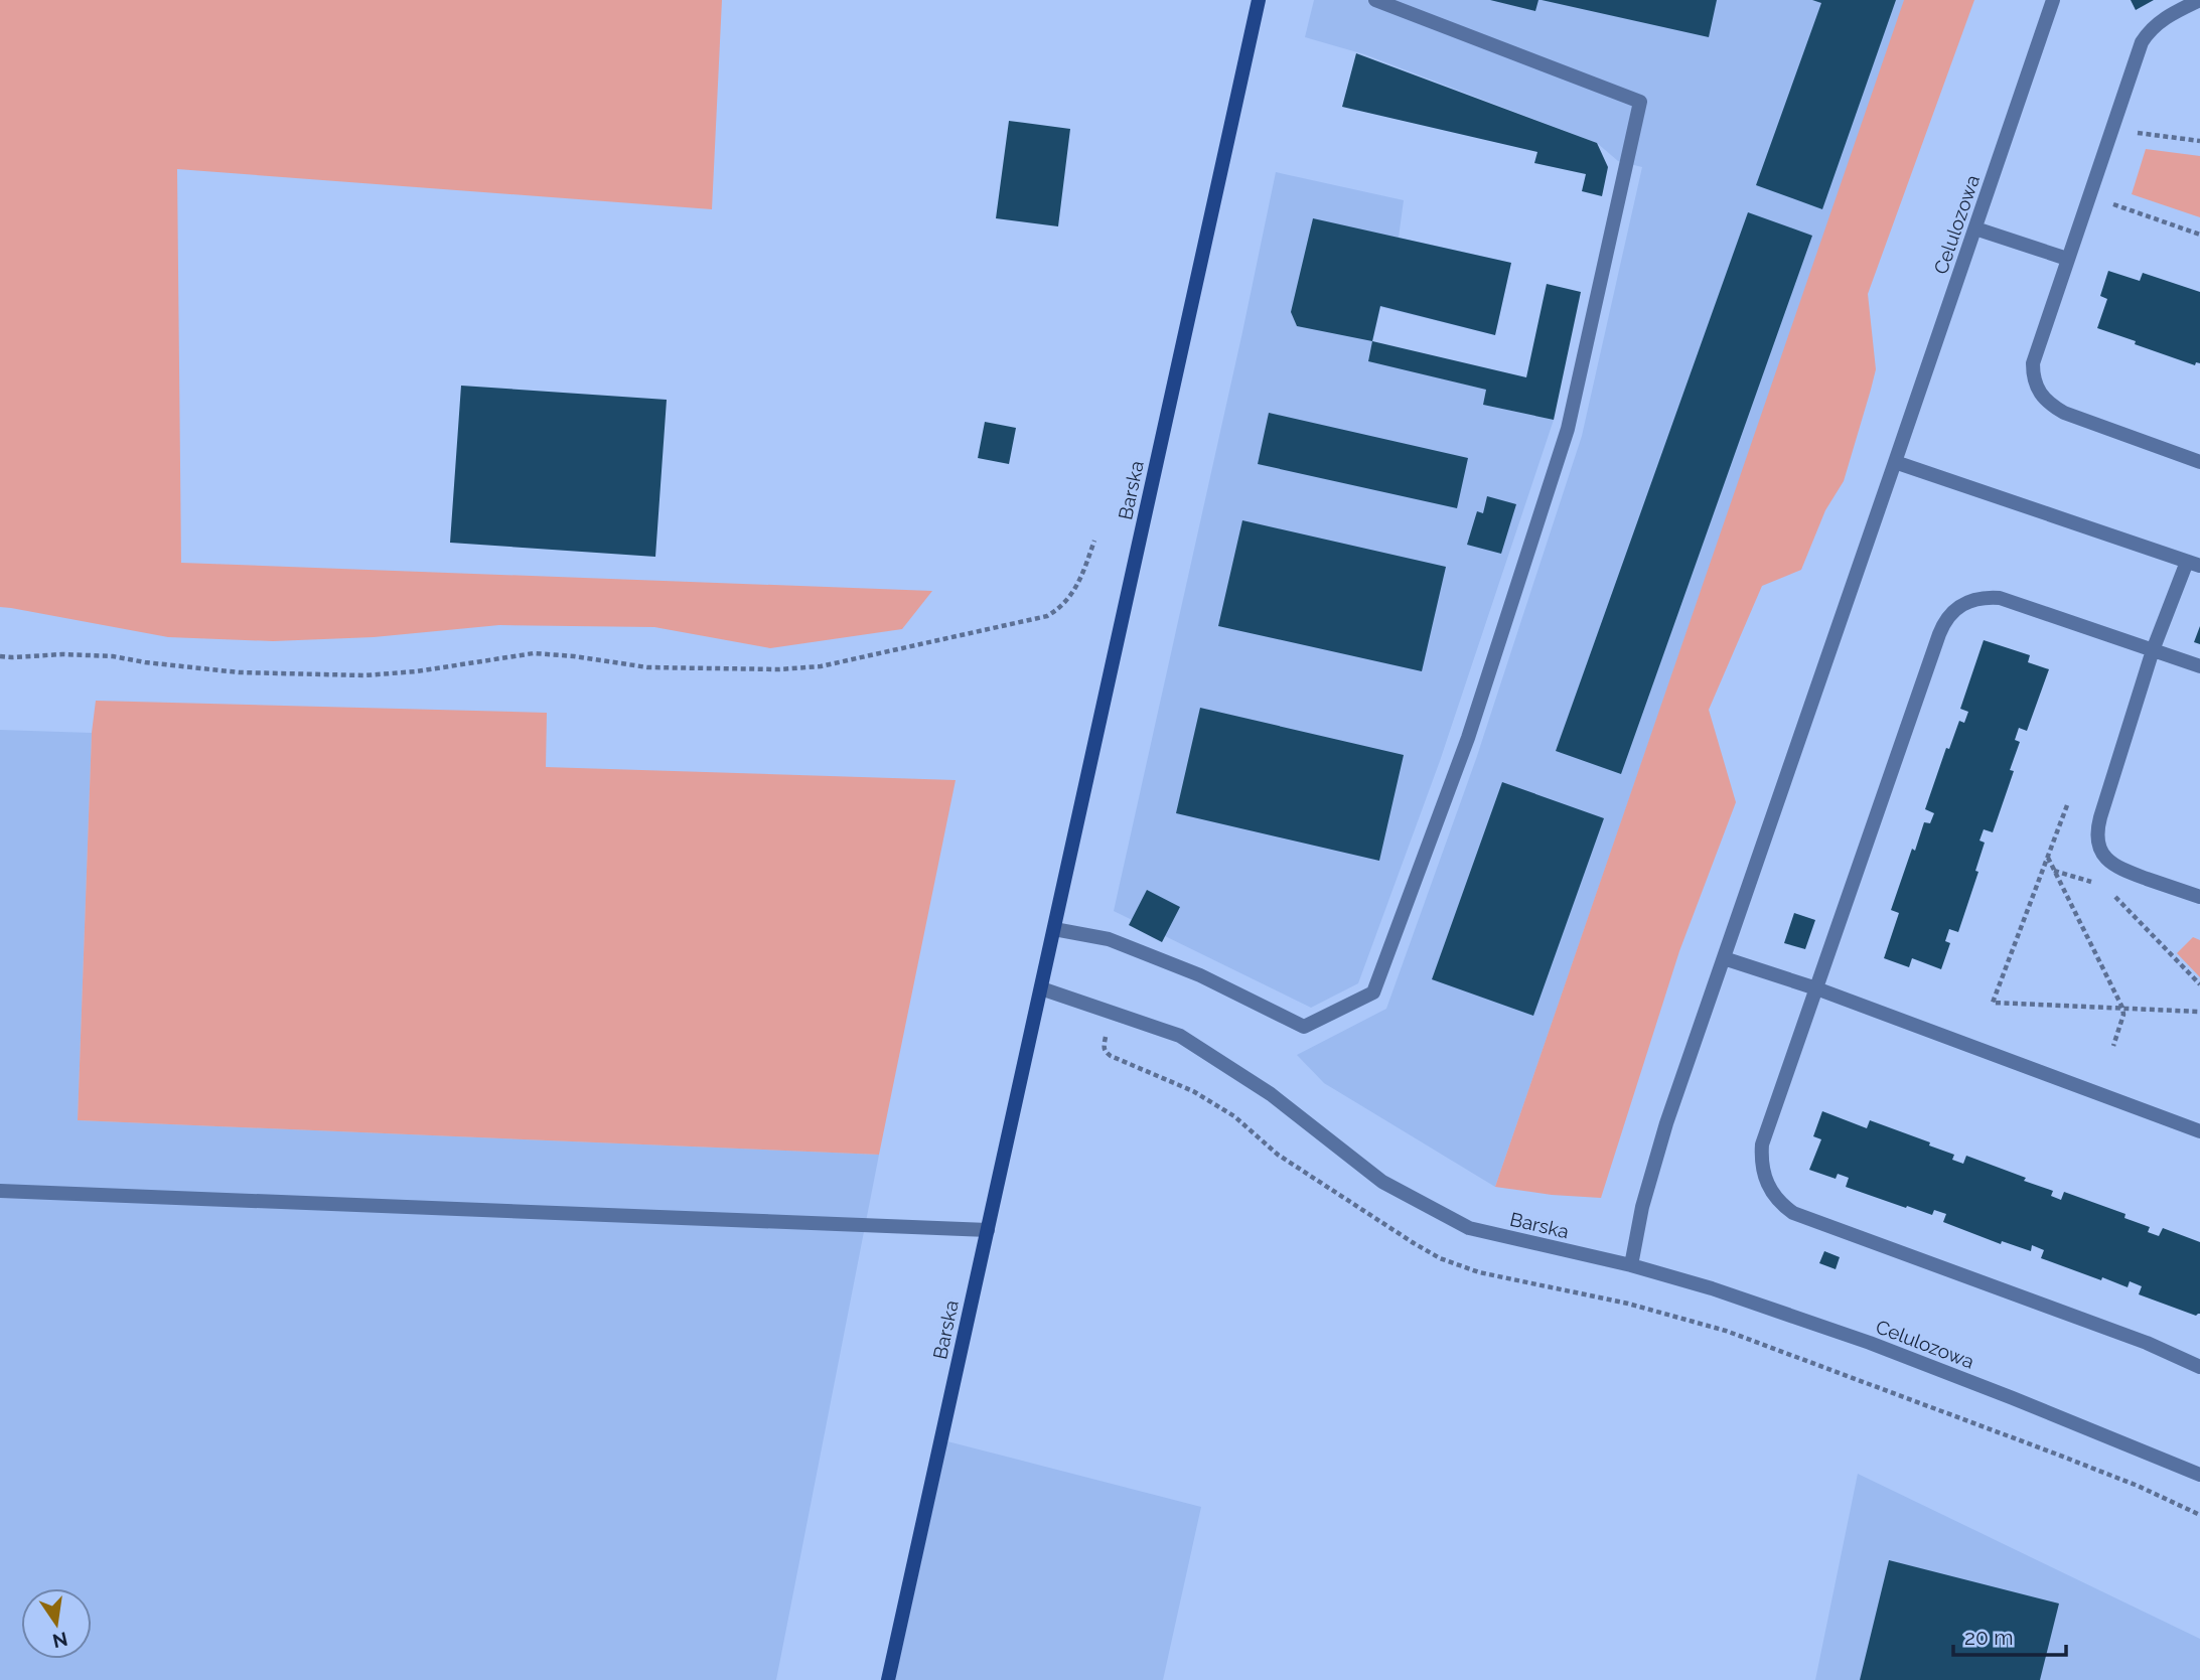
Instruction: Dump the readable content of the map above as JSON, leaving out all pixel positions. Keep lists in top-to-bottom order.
{
  "streets": {
    "street": ["Celulozowa", "Barska"]
  },
  "crossings": [
    ["Celulozowa", "Barska"]
  ],
  "scale_bar": "20 m",
  "north": "bottom"
}
